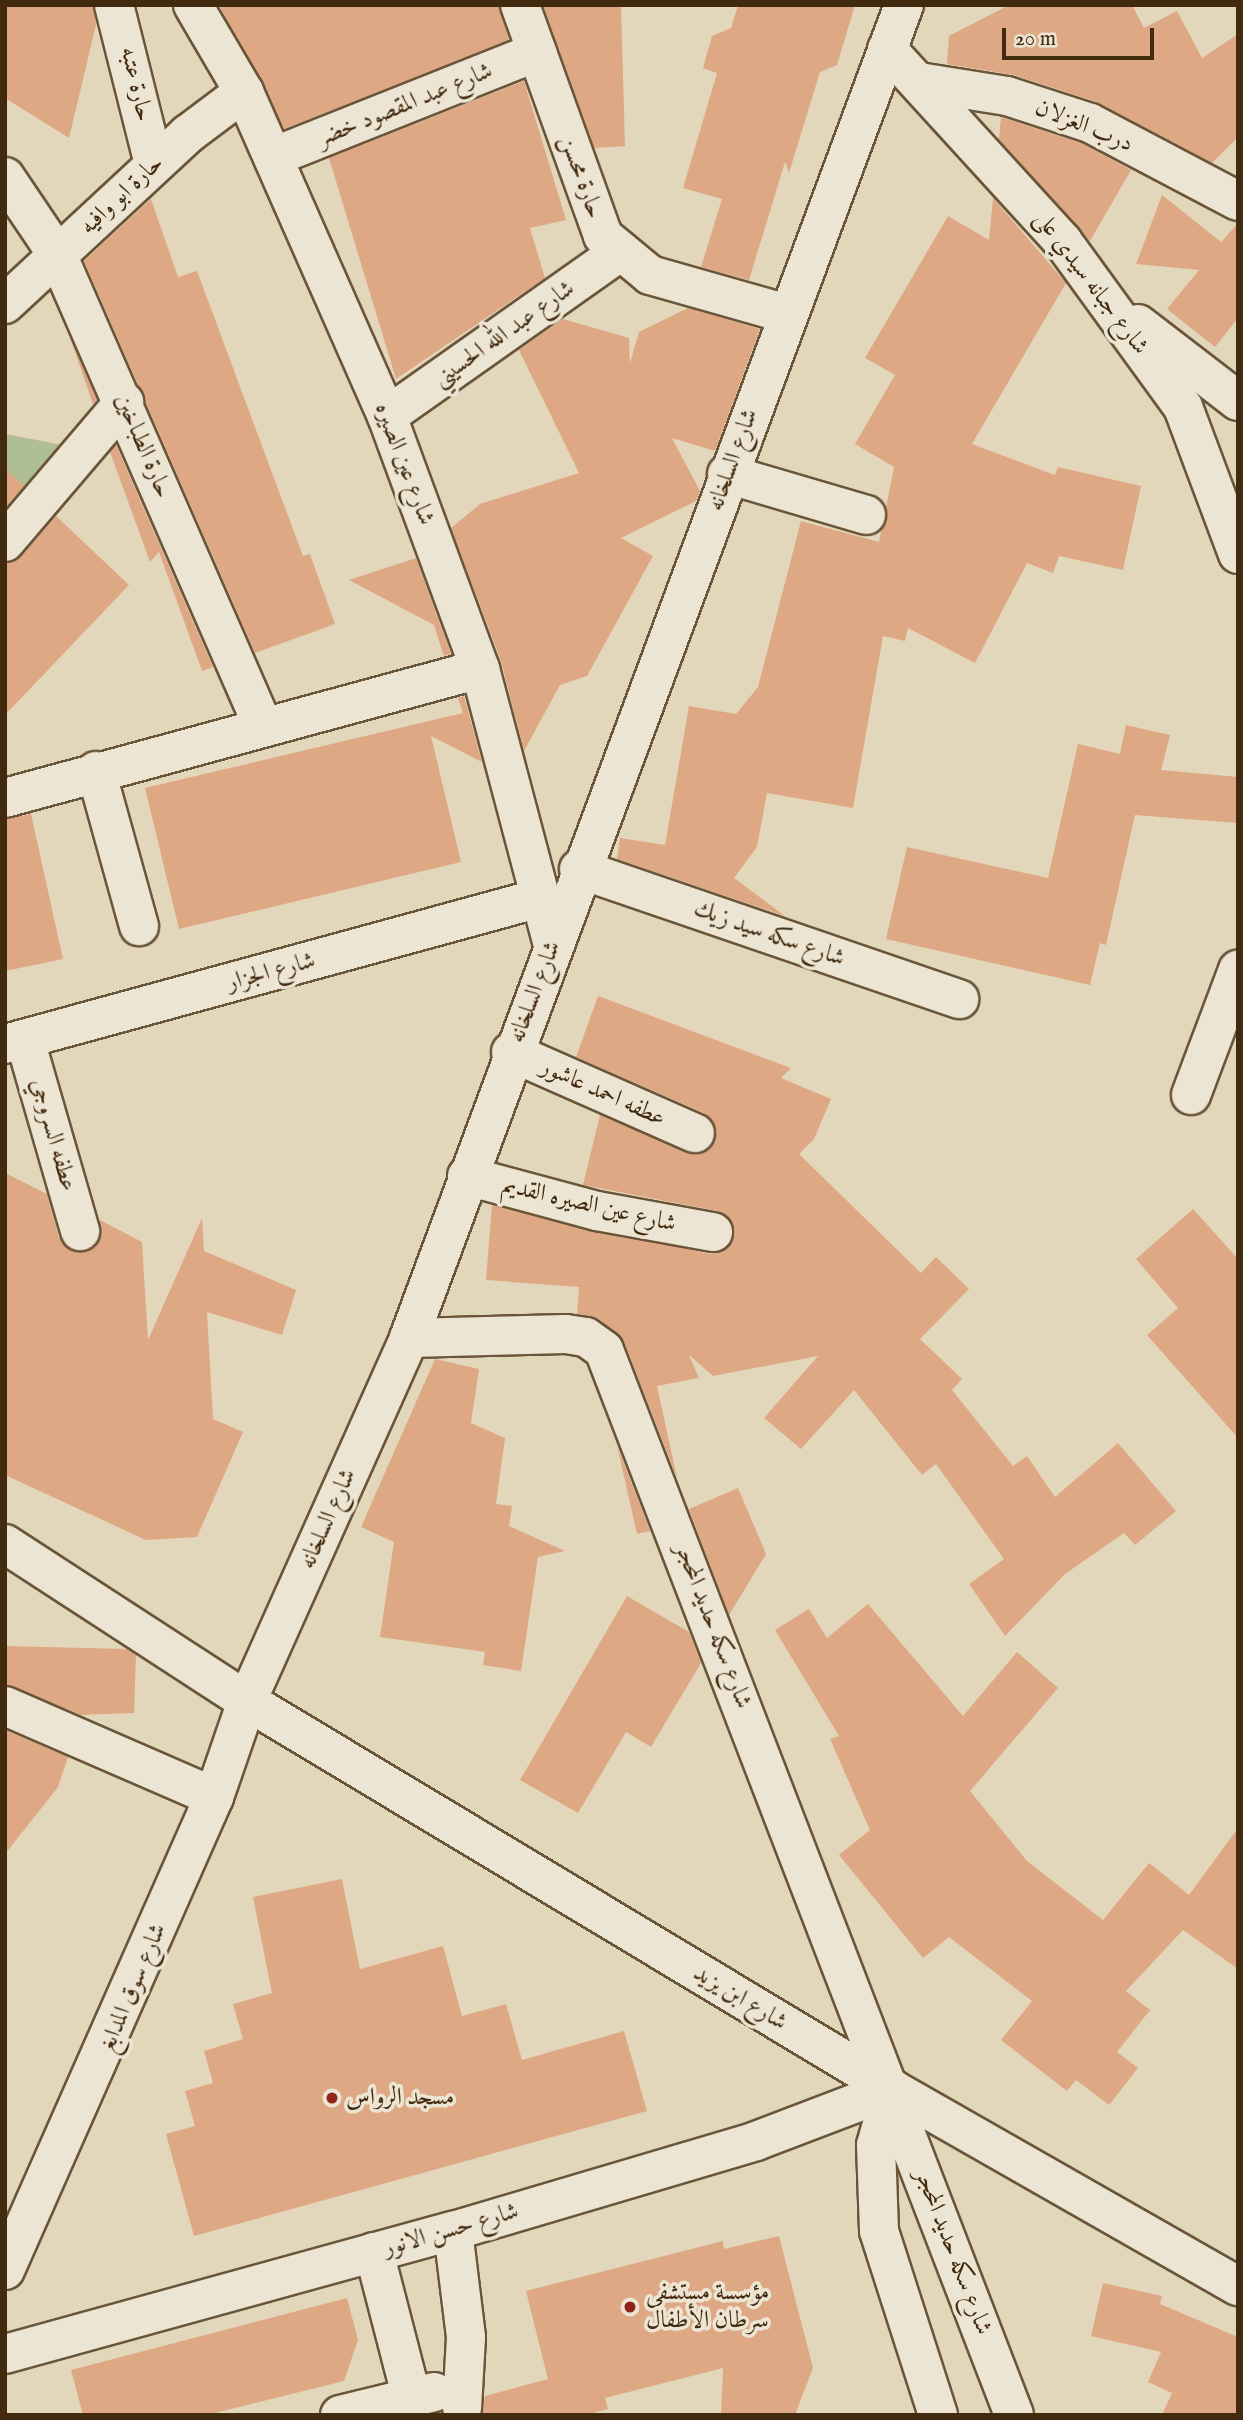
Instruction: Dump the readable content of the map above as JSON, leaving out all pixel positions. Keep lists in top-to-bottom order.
{
  "streets": {
    "street": [
      "حارة عتبه",
      "شارع عبد المقصود خضر",
      "درب الغزلان",
      "حارة محسن",
      "حارة ابو وافيه",
      "شارع جبانه سيدي على",
      "شارع عبد الله الحسيني",
      "حارة الطباخين",
      "شارع السلخانه",
      "شارع عين الصيره",
      "شارع سكه سيد زيك",
      "شارع الجزار",
      "عطفه احمد عاشور",
      "عطفه السروجي",
      "شارع عين الصيره القديم",
      "شارع سكه حديد المحجر",
      "شارع سوق المدابغ",
      "شارع ابن يزيد",
      "شارع حسن الانور"
    ]
  },
  "crossings": [
    ["حارة عتبه", "حارة ابو وافيه"],
    ["شارع عبد المقصود خضر", "حارة محسن"],
    ["شارع عبد المقصود خضر", "شارع عين الصيره"],
    ["درب الغزلان", "شارع جبانه سيدي على"],
    ["حارة محسن", "شارع عبد الله الحسيني"],
    ["حارة محسن", "شارع السلخانه"],
    ["حارة ابو وافيه", "حارة الطباخين"],
    ["حارة ابو وافيه", "شارع عين الصيره"],
    ["شارع جبانه سيدي على", "شارع السلخانه"],
    ["شارع عبد الله الحسيني", "شارع عين الصيره"],
    ["شارع السلخانه", "شارع عين الصيره"],
    ["شارع السلخانه", "شارع سكه سيد زيك"],
    ["شارع السلخانه", "عطفه احمد عاشور"],
    ["شارع السلخانه", "شارع عين الصيره القديم"],
    ["شارع السلخانه", "شارع سكه حديد المحجر"],
    ["شارع السلخانه", "شارع سوق المدابغ"],
    ["شارع السلخانه", "شارع ابن يزيد"],
    ["شارع عين الصيره", "شارع الجزار"],
    ["شارع الجزار", "عطفه السروجي"],
    ["شارع سكه حديد المحجر", "شارع ابن يزيد"],
    ["شارع سكه حديد المحجر", "شارع حسن الانور"],
    ["شارع سوق المدابغ", "شارع ابن يزيد"],
    ["شارع ابن يزيد", "شارع حسن الانور"]
  ],
  "places": ["مسجد الرواس", "مؤسسة مستشفى سرطان الأطفال"],
  "scale_bar": "20 m"
}
